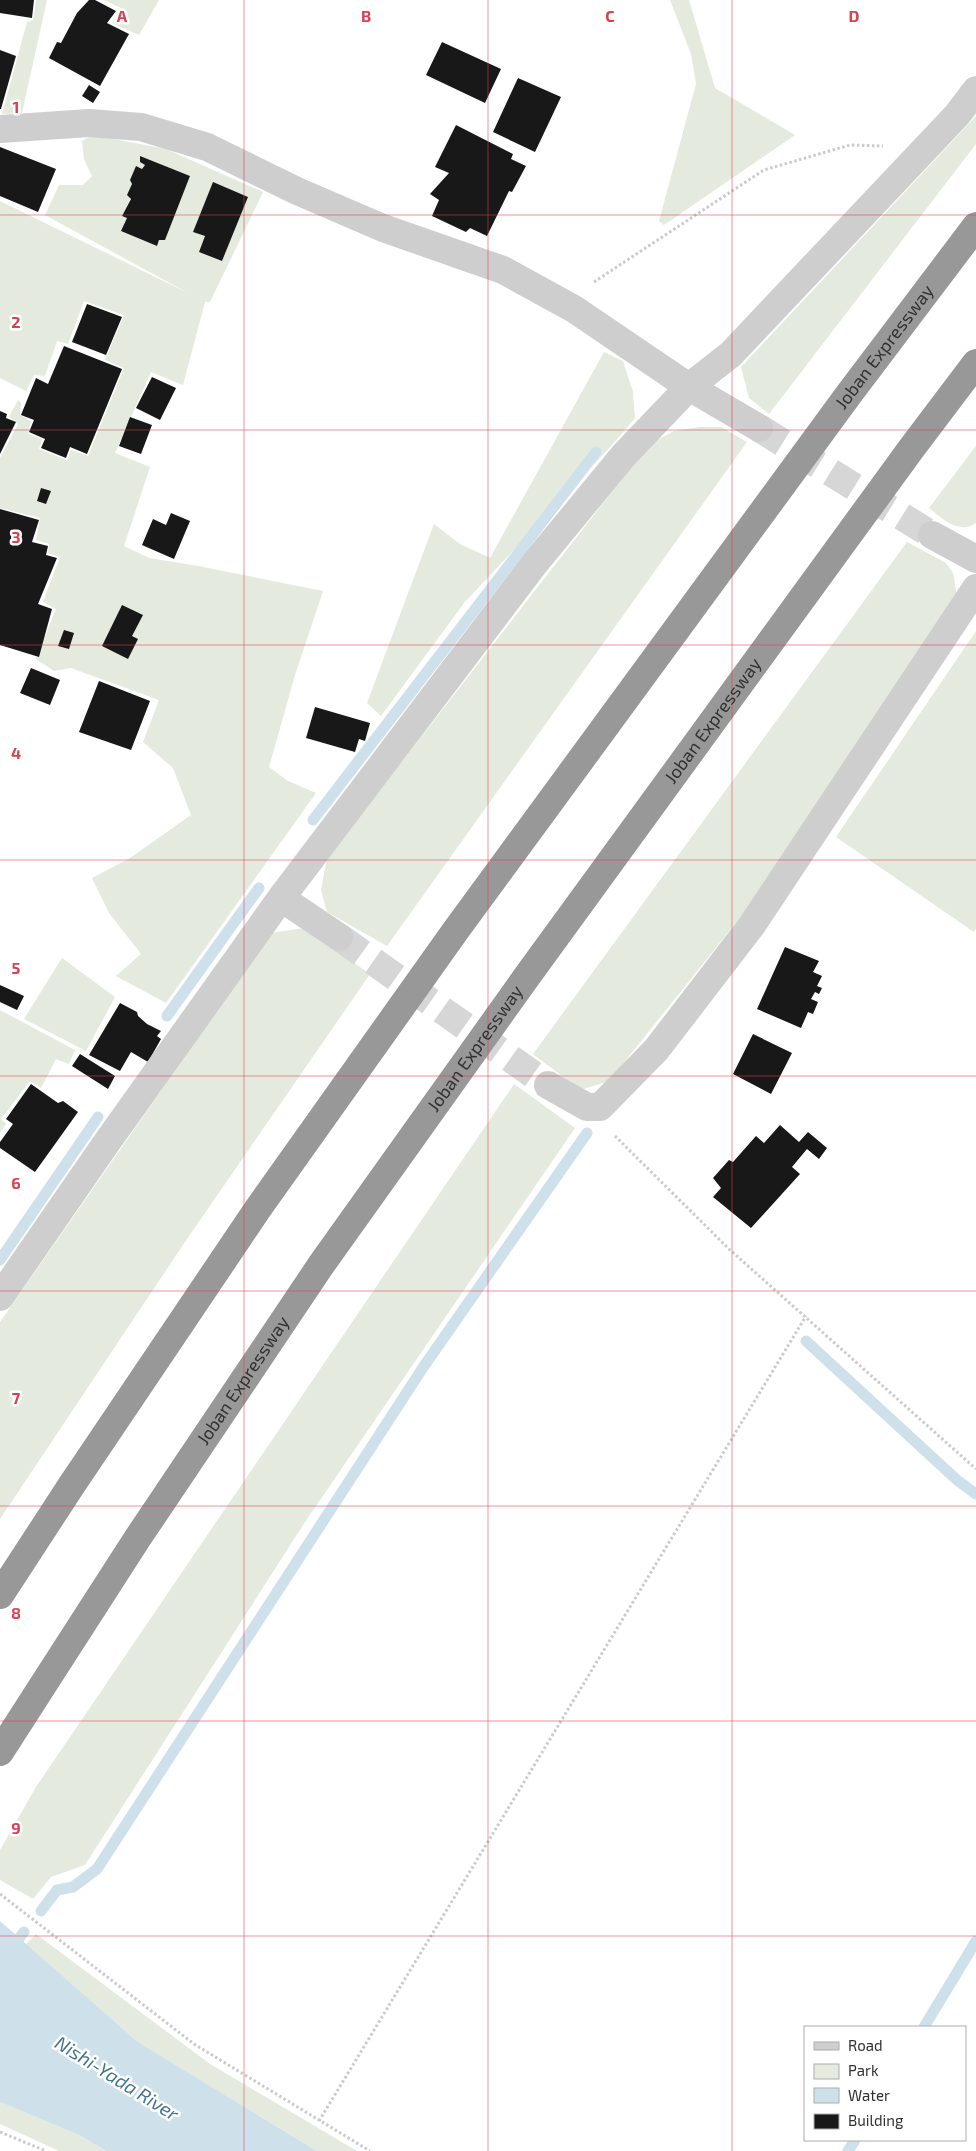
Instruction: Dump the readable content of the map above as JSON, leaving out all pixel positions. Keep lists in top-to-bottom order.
{
  "streets": {
    "highway": ["Joban Expressway"]
  },
  "water": ["Nishi-Yada River"],
  "legend": [
    "Road",
    "Park",
    "Water",
    "Building"
  ],
  "grid": {
    "columns": [
      "A",
      "B",
      "C",
      "D"
    ],
    "rows": [
      "1",
      "2",
      "3",
      "4",
      "5",
      "6",
      "7",
      "8",
      "9"
    ]
  }
}
